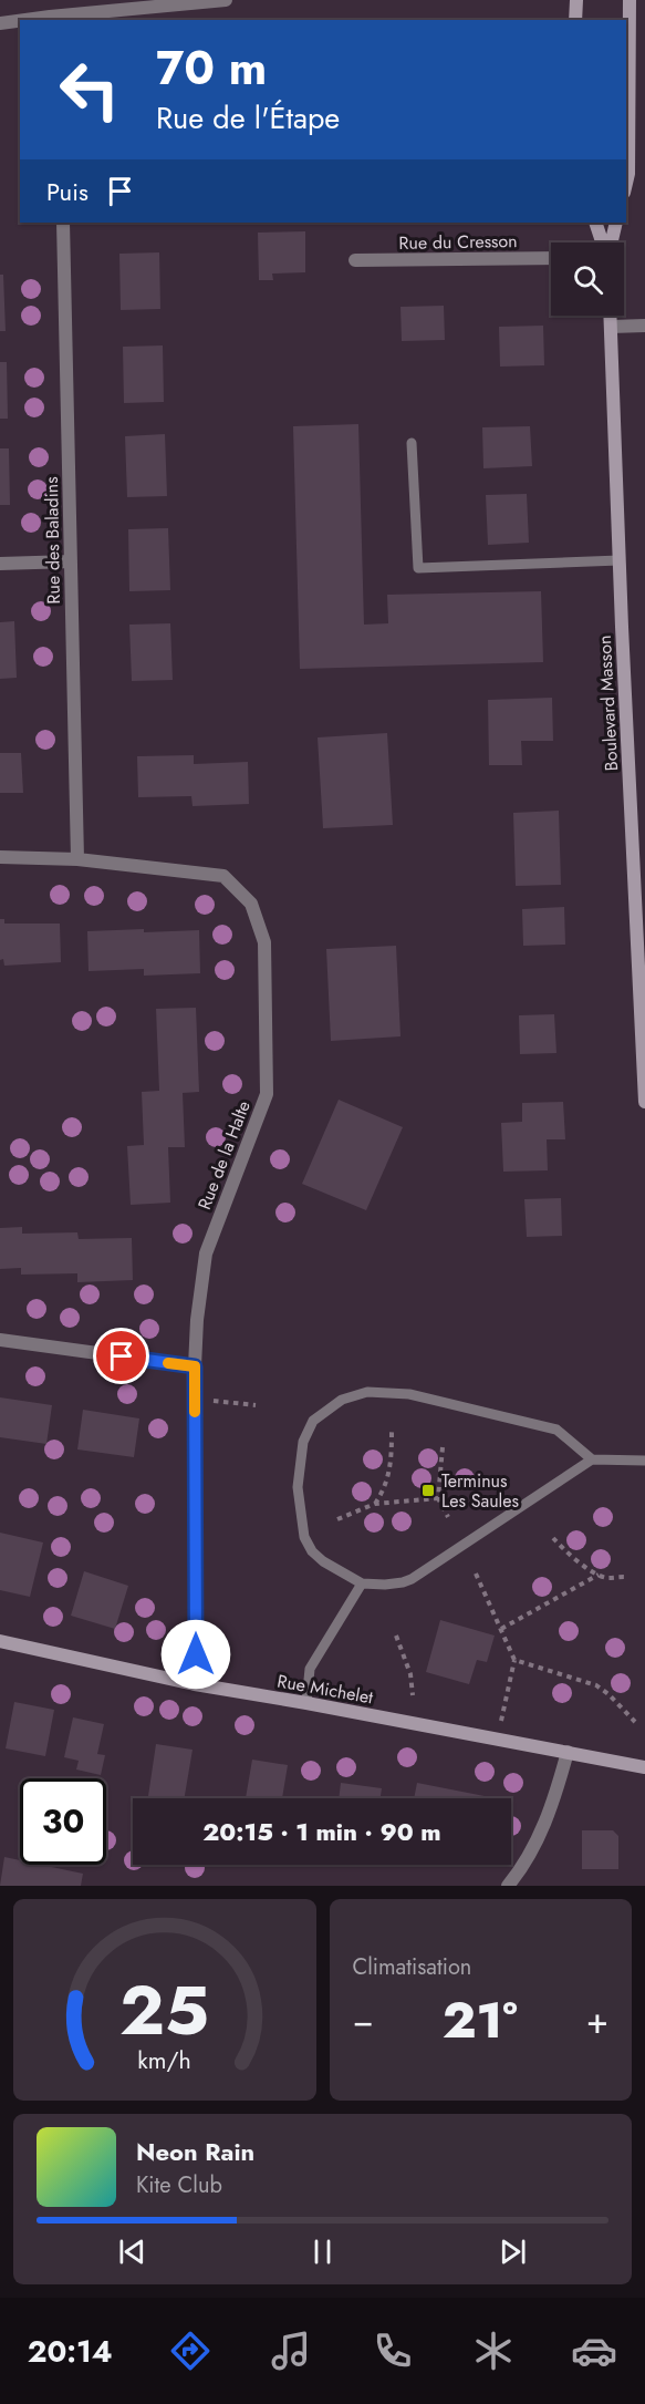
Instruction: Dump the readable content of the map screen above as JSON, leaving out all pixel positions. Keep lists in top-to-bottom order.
{
  "streets": {
    "main road": ["Boulevard Masson", "Rue Michelet"],
    "street": ["Rue du Cresson", "Rue des Baladins", "Rue de la Halte"]
  },
  "crossings": [
    ["Rue des Baladins", "Rue de la Halte"],
    ["Rue de la Halte", "Rue Michelet"]
  ],
  "places": {
    "transit": ["Terminus Les Saules"]
  },
  "page": {
    "turn": ["70 m", "Rue de l'Étape"],
    "then": "Puis",
    "limit": "30",
    "trip": "20:15 · 1 min · 90 m",
    "tile": "Climatisation",
    "heat": ["−", "21°", "+"],
    "song": ["Neon Rain", "Kite Club"],
    "tabs": "20:14",
    "gauge": ["25", "km/h"]
  }
}
